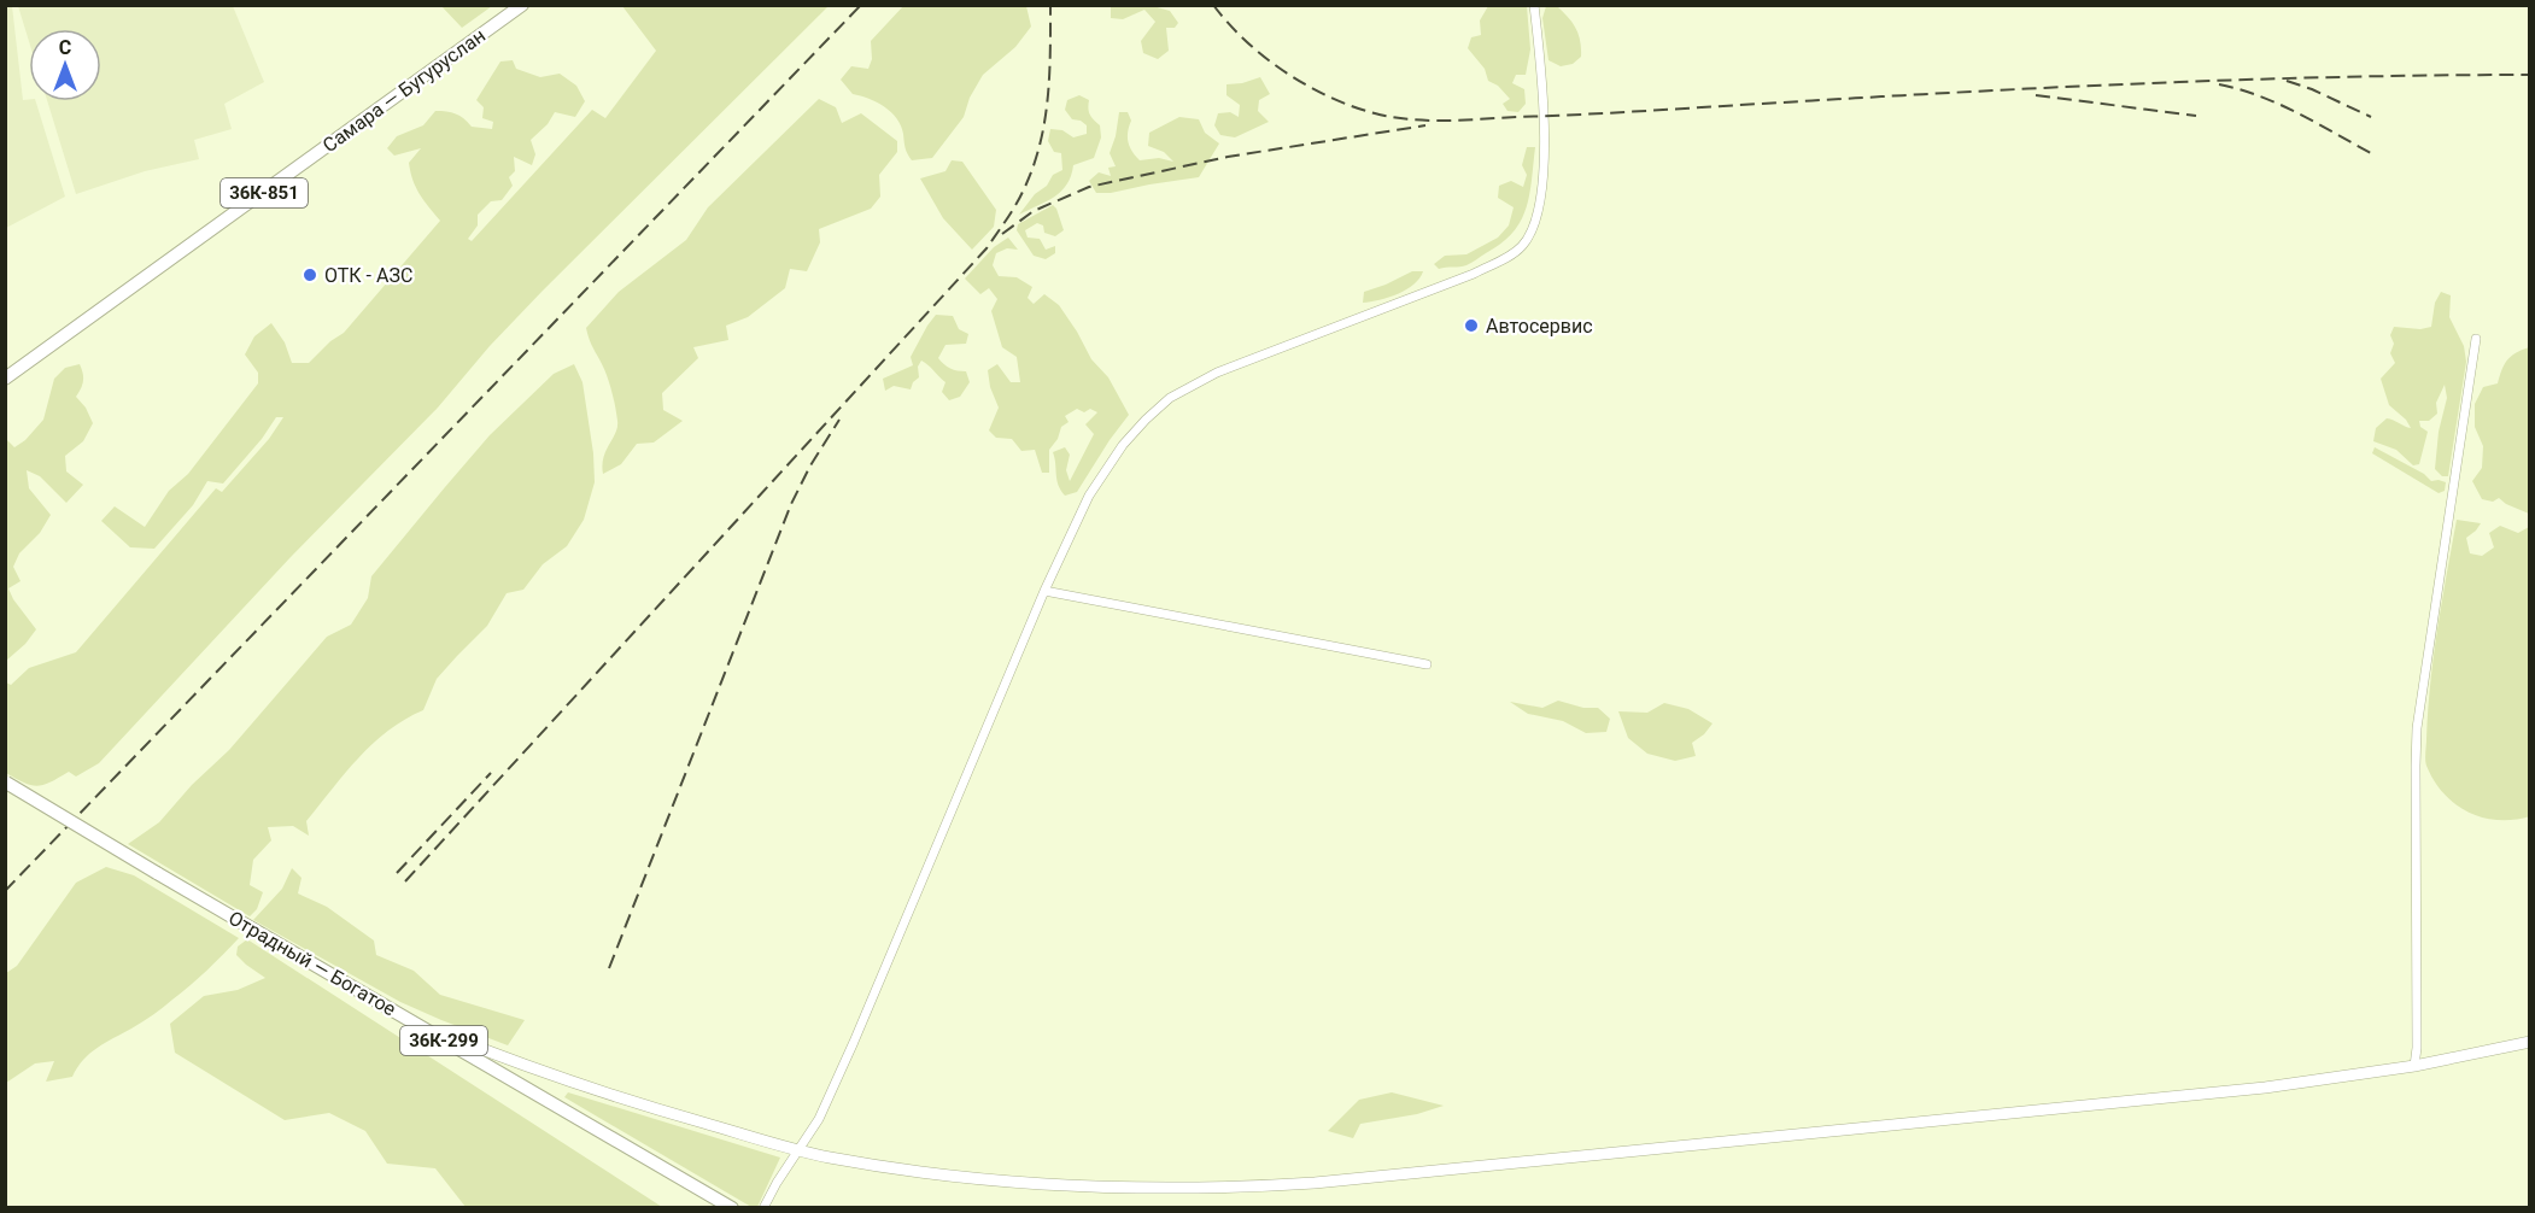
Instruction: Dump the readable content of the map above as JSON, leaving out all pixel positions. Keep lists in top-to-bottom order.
{
  "streets": {
    "main road": [
      "Самара — Бугуруслан",
      "36К-851",
      "Отрадный — Богатое",
      "36К-299"
    ]
  },
  "places": ["ОТК - АЗС", "Автосервис"],
  "north": "top"
}
